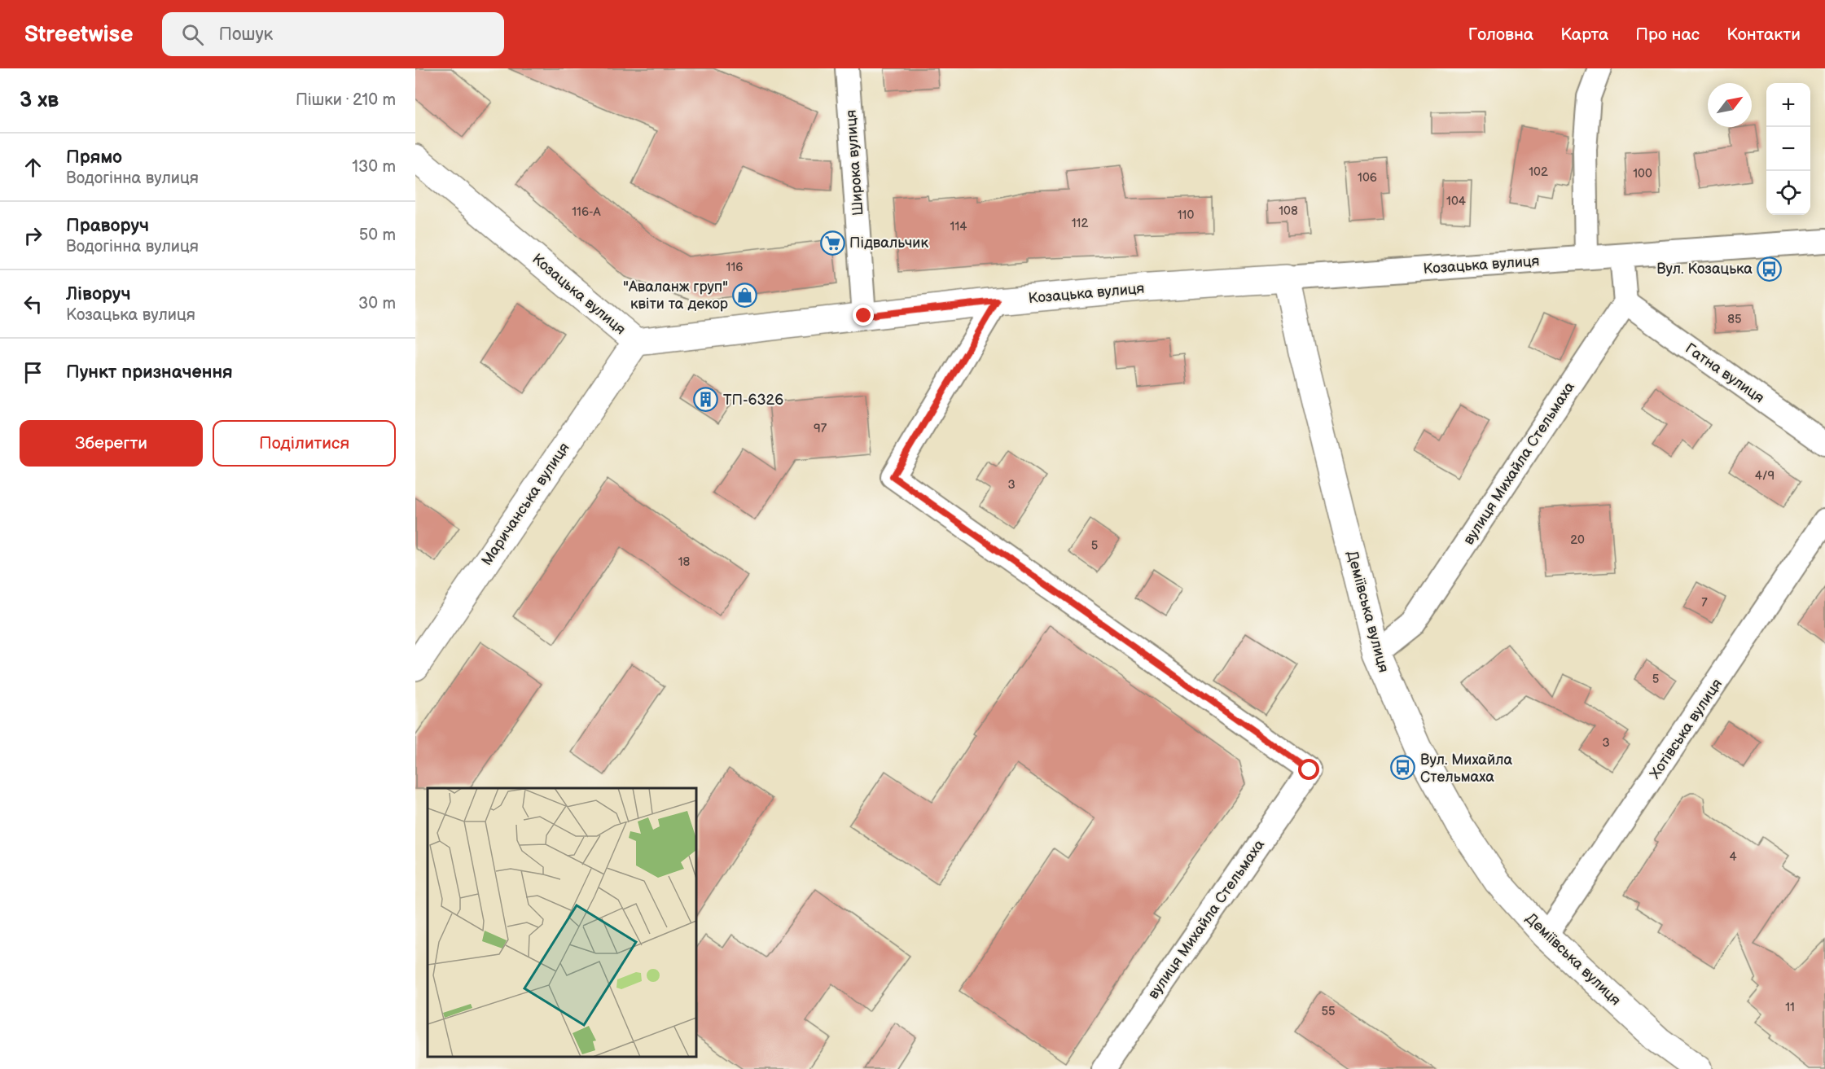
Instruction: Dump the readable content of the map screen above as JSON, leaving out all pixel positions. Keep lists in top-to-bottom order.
{
  "streets": {
    "street": [
      "Широка вулиця",
      "Козацька вулиця",
      "Гатна вулиця",
      "вулиця Михайла Стельмаха",
      "Маричанська вулиця",
      "Деміївська вулиця",
      "Хотівська вулиця"
    ]
  },
  "crossings": [
    ["Широка вулиця", "Козацька вулиця"],
    ["Козацька вулиця", "вулиця Михайла Стельмаха"],
    ["Козацька вулиця", "Маричанська вулиця"],
    ["Козацька вулиця", "Деміївська вулиця"],
    ["Гатна вулиця", "вулиця Михайла Стельмаха"],
    ["вулиця Михайла Стельмаха", "Деміївська вулиця"],
    ["Деміївська вулиця", "Хотівська вулиця"]
  ],
  "places": {
    "supermarket": ["Підвальчик"],
    "bus stop": ["Вул. Козацька", "Вул. Михайла Стельмаха"],
    "shop": ["\"Аваланж груп\" квіти та декор"],
    "building": ["ТП-6326"]
  },
  "house_numbers": [
    "102",
    "100",
    "106",
    "104",
    "108",
    "116-А",
    "110",
    "112",
    "114",
    "116",
    "85",
    "97",
    "4/9",
    "3",
    "20",
    "5",
    "18",
    "7",
    "5",
    "3",
    "4",
    "11",
    "55"
  ],
  "north": "top right",
  "page": {
    "header": "Streetwise",
    "search": "Пошук",
    "nav": [
      "Головна",
      "Карта",
      "Про нас",
      "Контакти"
    ],
    "heading": ["3 хв", "Пішки · 210 m"],
    "map_buttons": ["+", "−"],
    "list": [
      ["Прямо", "Водогінна вулиця", "130 m"],
      ["Праворуч", "Водогінна вулиця", "50 m"],
      ["Ліворуч", "Козацька вулиця", "30 m"],
      "Пункт призначення"
    ],
    "buttons": ["Зберегти", "Поділитися"]
  }
}
